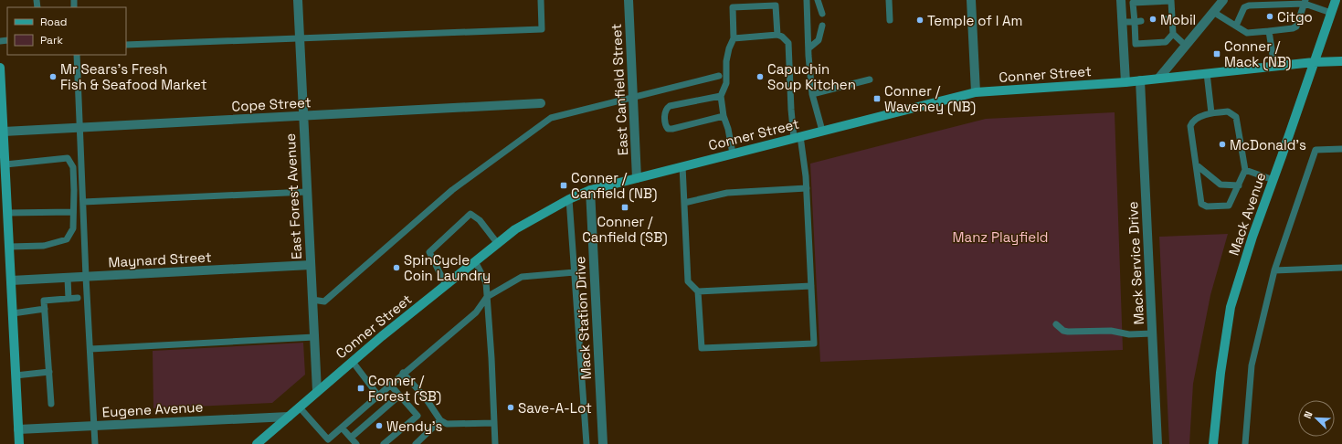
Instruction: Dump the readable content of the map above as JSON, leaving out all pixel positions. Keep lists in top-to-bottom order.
{
  "streets": {
    "main road": ["Conner Street", "Mack Avenue"],
    "street": [
      "East Canfield Street",
      "Cope Street",
      "East Forest Avenue",
      "Maynard Street",
      "Mack Service Drive",
      "Mack Station Drive",
      "Eugene Avenue"
    ]
  },
  "crossings": [
    ["Conner Street", "East Canfield Street"],
    ["Conner Street", "East Forest Avenue"],
    ["Conner Street", "Mack Avenue"],
    ["Conner Street", "Mack Service Drive"],
    ["Conner Street", "Mack Station Drive"],
    ["Conner Street", "Eugene Avenue"],
    ["Cope Street", "East Forest Avenue"],
    ["East Forest Avenue", "Maynard Street"]
  ],
  "parks": ["Manz Playfield"],
  "places": {
    "other": [
      "Citgo",
      "Mobil",
      "Temple of I Am",
      "Mr Sears's Fresh Fish & Seafood Market",
      "Capuchin Soup Kitchen",
      "McDonald's",
      "SpinCycle Coin Laundry",
      "Save-A-Lot",
      "Wendy's"
    ],
    "transit": [
      "Conner / Mack (NB)",
      "Conner / Waveney (NB)",
      "Conner / Canfield (NB)",
      "Conner / Canfield (SB)",
      "Conner / Forest (SB)"
    ]
  },
  "legend": ["Road", "Park"],
  "north": "top left"
}
